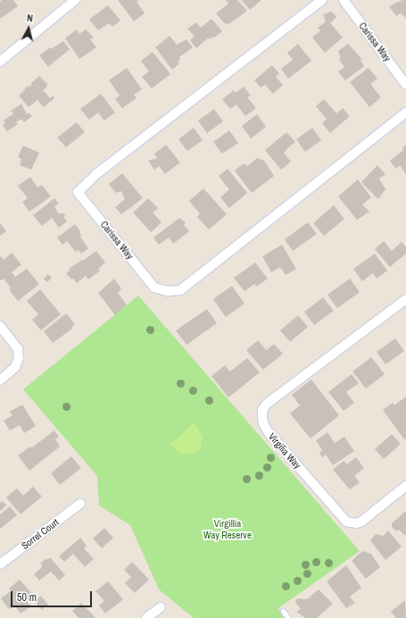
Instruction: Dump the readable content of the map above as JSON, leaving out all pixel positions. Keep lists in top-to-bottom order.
{
  "streets": {
    "street": ["Carissa Way", "Virgilia Way", "Sorrel Court"]
  },
  "parks": ["Virgillia Way Reserve"],
  "scale_bar": "50 m",
  "north": "top"
}
